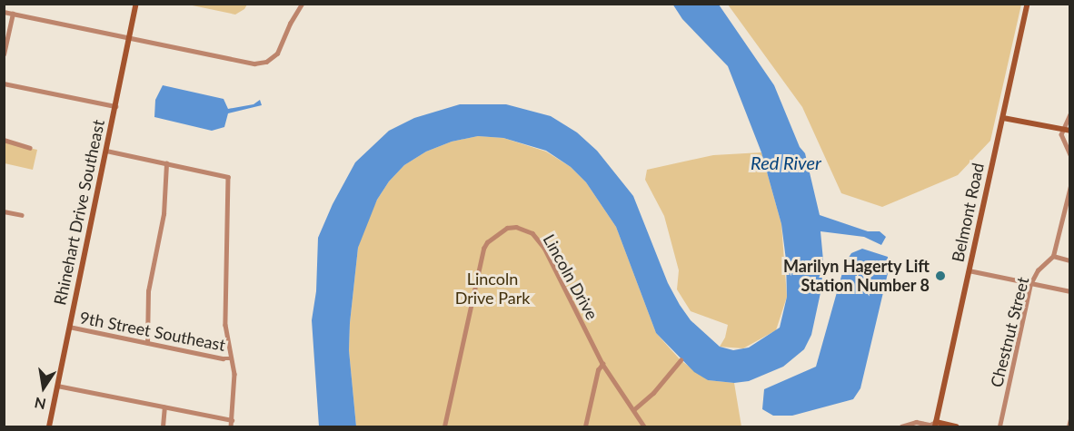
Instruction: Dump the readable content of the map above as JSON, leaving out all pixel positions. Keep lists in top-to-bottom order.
{
  "streets": {
    "street": [
      "Rhinehart Drive Southeast",
      "Belmont Road",
      "Lincoln Drive",
      "9th Street Southeast",
      "Chestnut Street"
    ]
  },
  "crossings": [
    ["Rhinehart Drive Southeast", "9th Street Southeast"]
  ],
  "water": ["Red River"],
  "parks": ["Lincoln Drive Park"],
  "places": ["Marilyn Hagerty Lift Station Number 8"],
  "north": "bottom"
}
